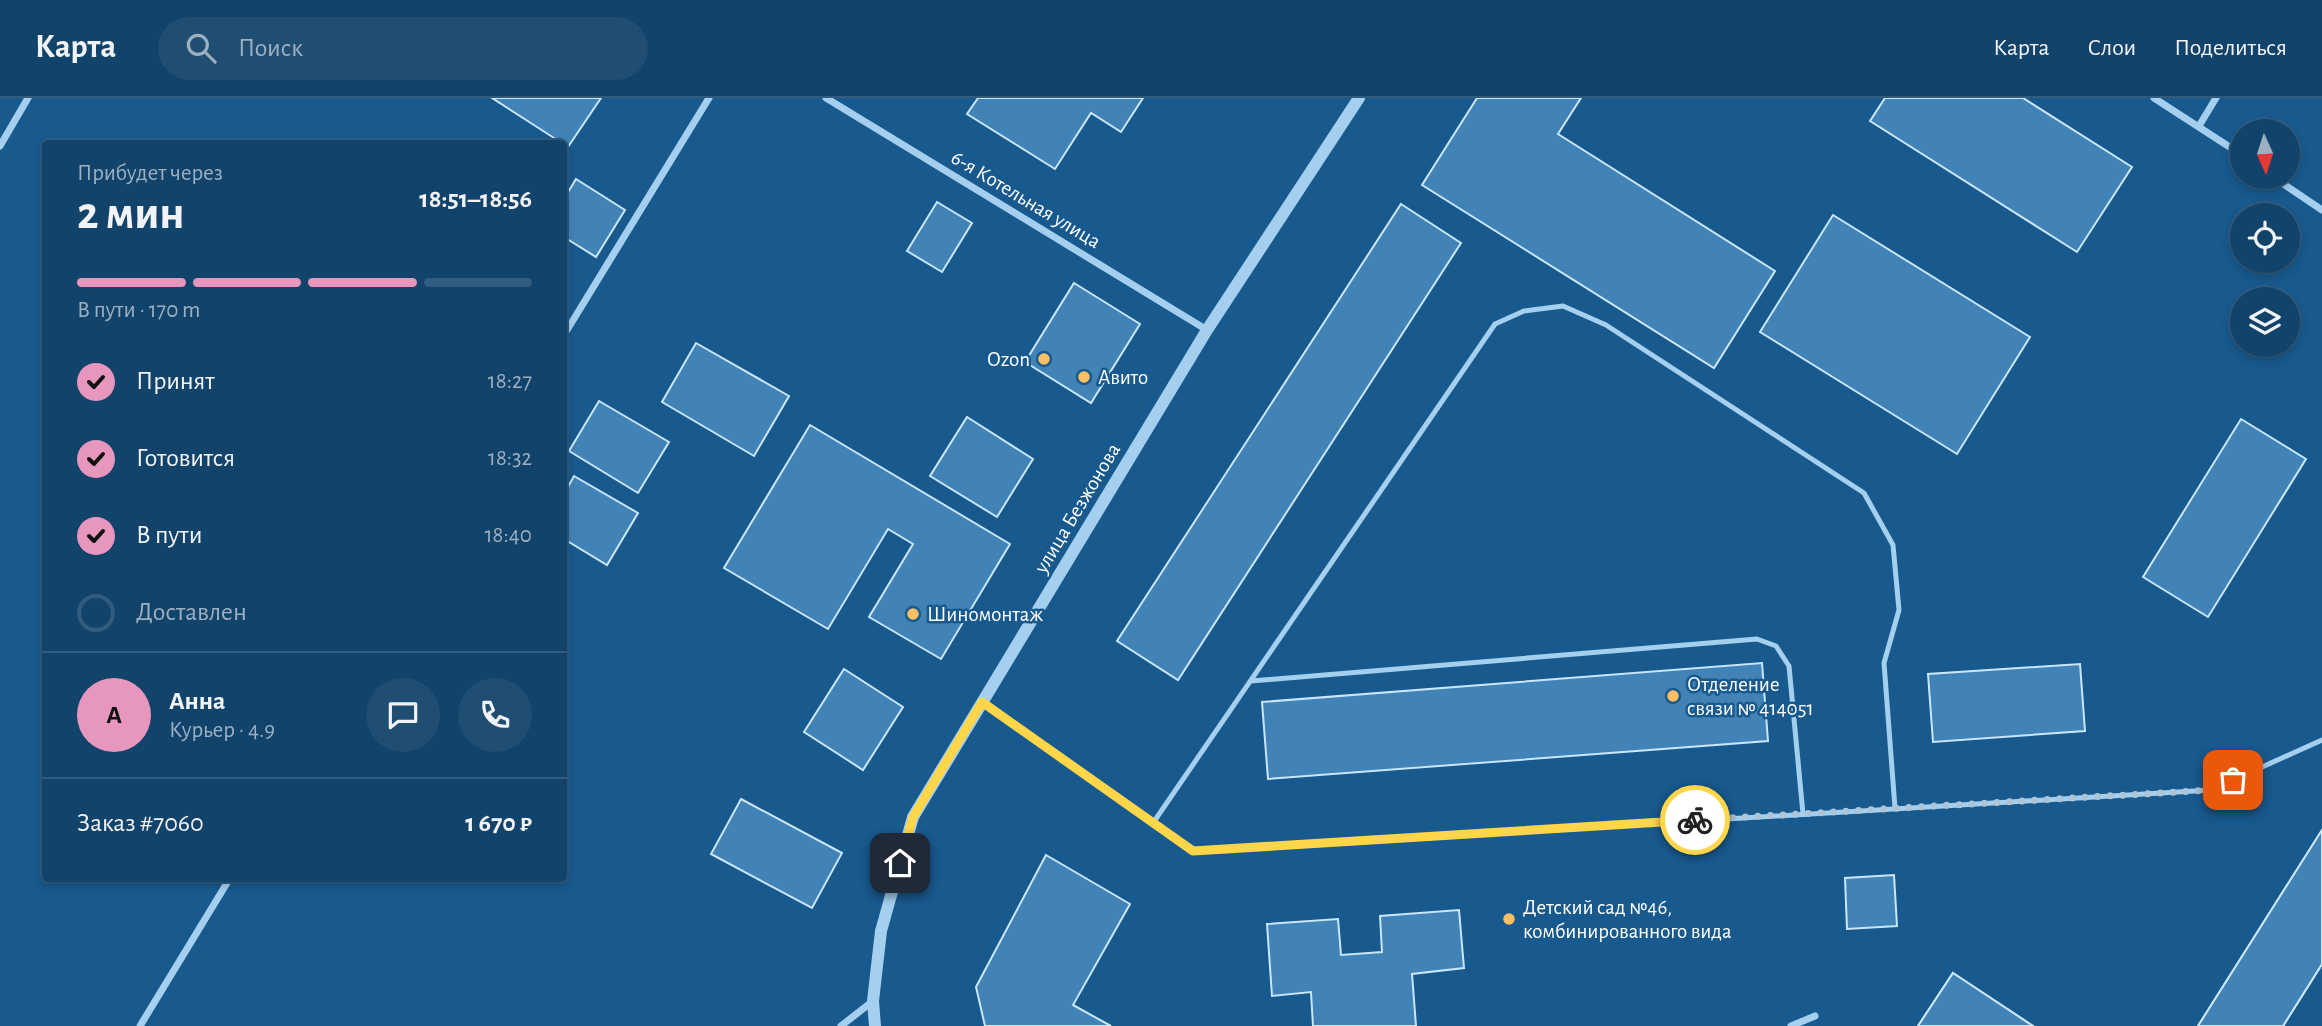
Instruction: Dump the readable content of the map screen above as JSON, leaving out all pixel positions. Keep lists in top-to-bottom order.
{
  "streets": {
    "street": ["6-я Котельная улица", "улица Безжонова"]
  },
  "crossings": [
    ["6-я Котельная улица", "улица Безжонова"]
  ],
  "places": [
    "Ozon",
    "Авито",
    "Шиномонтаж",
    "Отделение связи № 414051",
    "Детский сад №46, комбинированного вида"
  ],
  "north": "bottom",
  "page": {
    "header": "Карта",
    "search": "Поиск",
    "nav": ["Карта", "Слои", "Поделиться"],
    "heading": ["2 мин", "Прибудет через", "18:51–18:56"],
    "panel": [
      "Анна",
      "Курьер · 4.9",
      "Заказ #7060",
      "1 670 ₽"
    ],
    "bar": "В пути · 170 m",
    "list": [
      ["Принят", "18:27"],
      ["Готовится", "18:32"],
      ["В пути", "18:40"],
      "Доставлен"
    ],
    "round": "А"
  }
}
